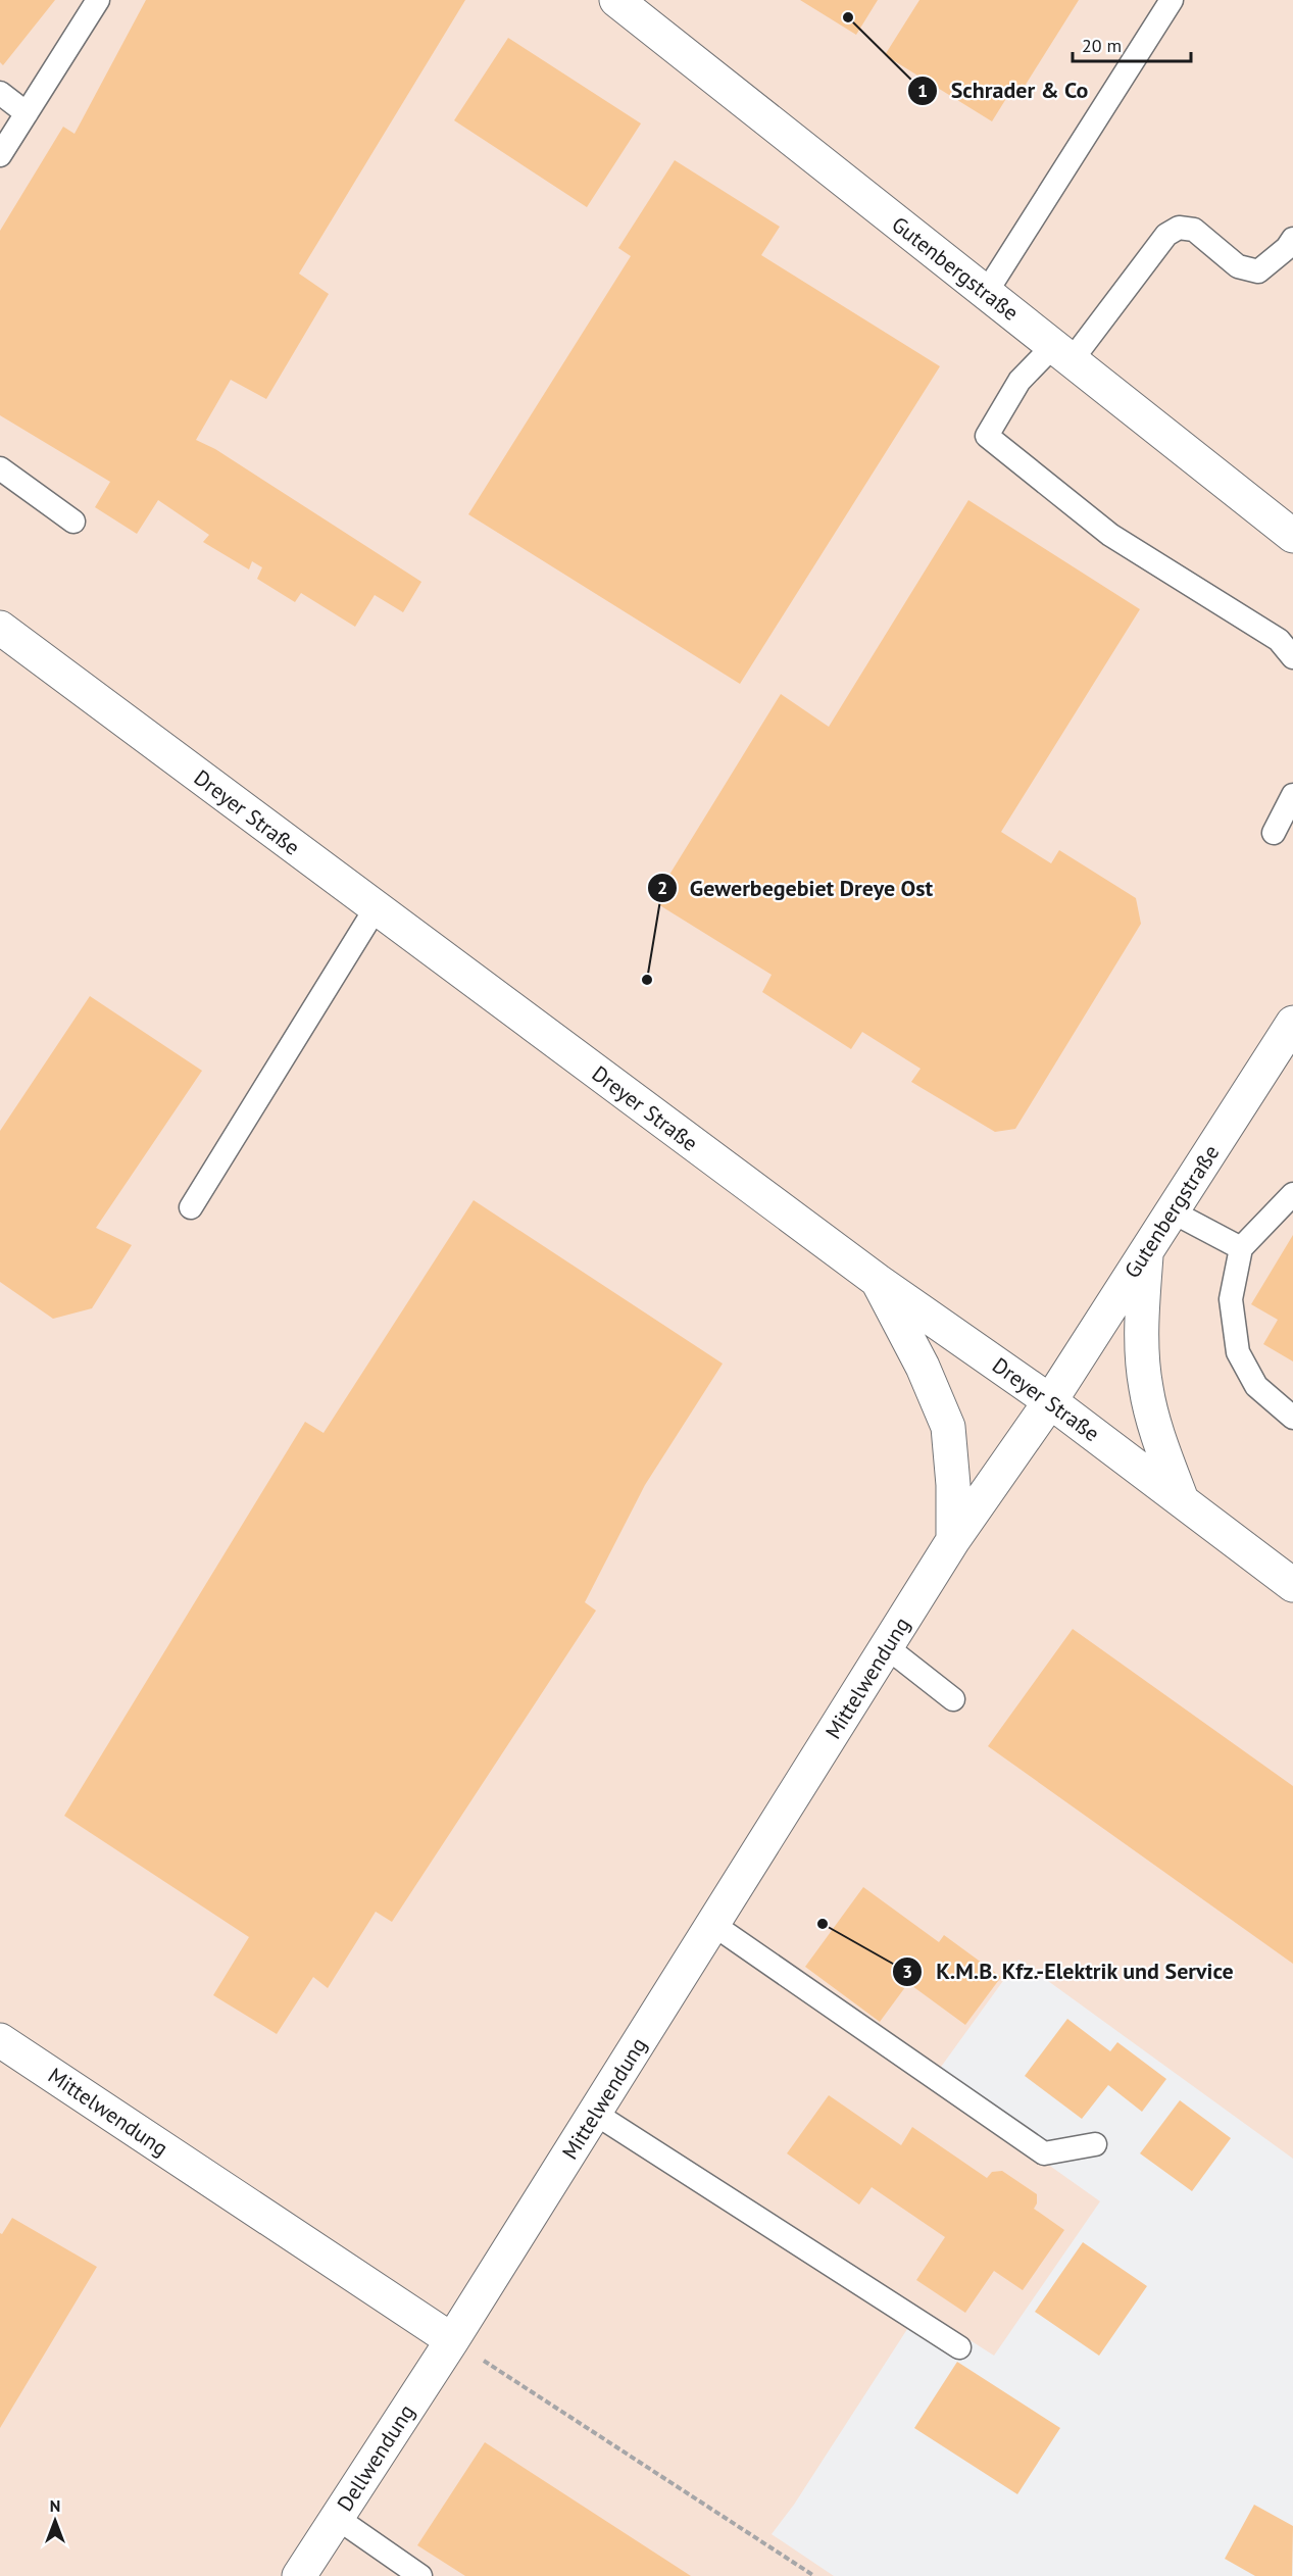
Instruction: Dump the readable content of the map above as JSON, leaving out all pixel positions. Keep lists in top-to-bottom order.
{
  "streets": {
    "street": [
      "Gutenbergstraße",
      "Dreyer Straße",
      "Mittelwendung",
      "Dellwendung"
    ]
  },
  "crossings": [
    ["Gutenbergstraße", "Dreyer Straße"],
    ["Gutenbergstraße", "Mittelwendung"],
    ["Dreyer Straße", "Mittelwendung"],
    ["Mittelwendung", "Dellwendung"]
  ],
  "places": ["Schrader & Co", "Gewerbegebiet Dreye Ost", "K.M.B. Kfz.-Elektrik und Service"],
  "scale_bar": "20 m",
  "north": "top"
}
